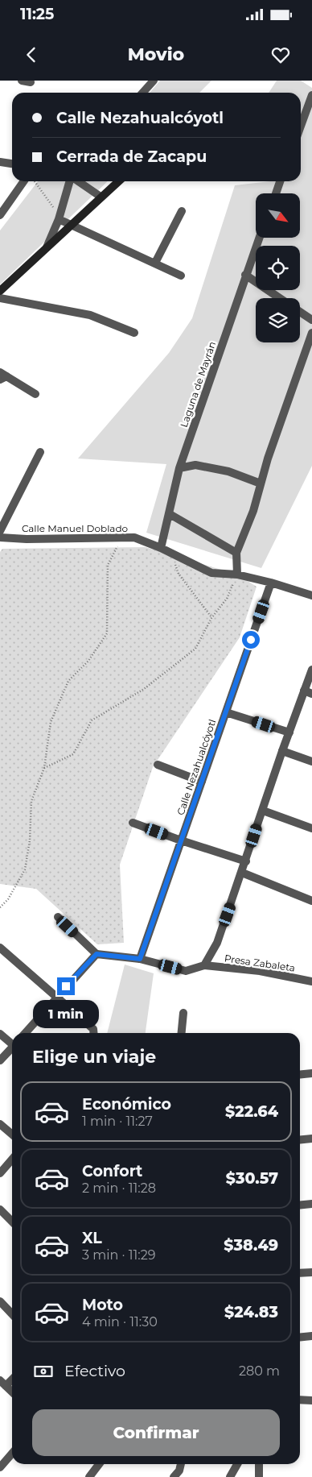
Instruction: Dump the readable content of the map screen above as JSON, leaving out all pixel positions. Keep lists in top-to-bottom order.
{
  "streets": {
    "street": [
      "Laguna de Mayrán",
      "Calle Manuel Doblado",
      "Calle Nezahualcóyotl",
      "Presa Zabaleta"
    ]
  },
  "crossings": [
    ["Laguna de Mayrán", "Calle Manuel Doblado"],
    ["Calle Manuel Doblado", "Calle Nezahualcóyotl"]
  ],
  "north": "bottom right",
  "page": {
    "status": "11:25",
    "header": "Movio",
    "banner": ["Calle Nezahualcóyotl", "Cerrada de Zacapu"],
    "bubble": "1 min",
    "heading": "Elige un viaje",
    "list": [
      {
        "name": "Económico",
        "note": "1 min · 11:27",
        "value": "$22.64"
      },
      {
        "name": "Confort",
        "note": "2 min · 11:28",
        "value": "$30.57"
      },
      {
        "name": "XL",
        "note": "3 min · 11:29",
        "value": "$38.49"
      },
      {
        "name": "Moto",
        "note": "4 min · 11:30",
        "value": "$24.83"
      }
    ],
    "pay": ["Efectivo", "280 m"],
    "buttons": "Confirmar"
  }
}
